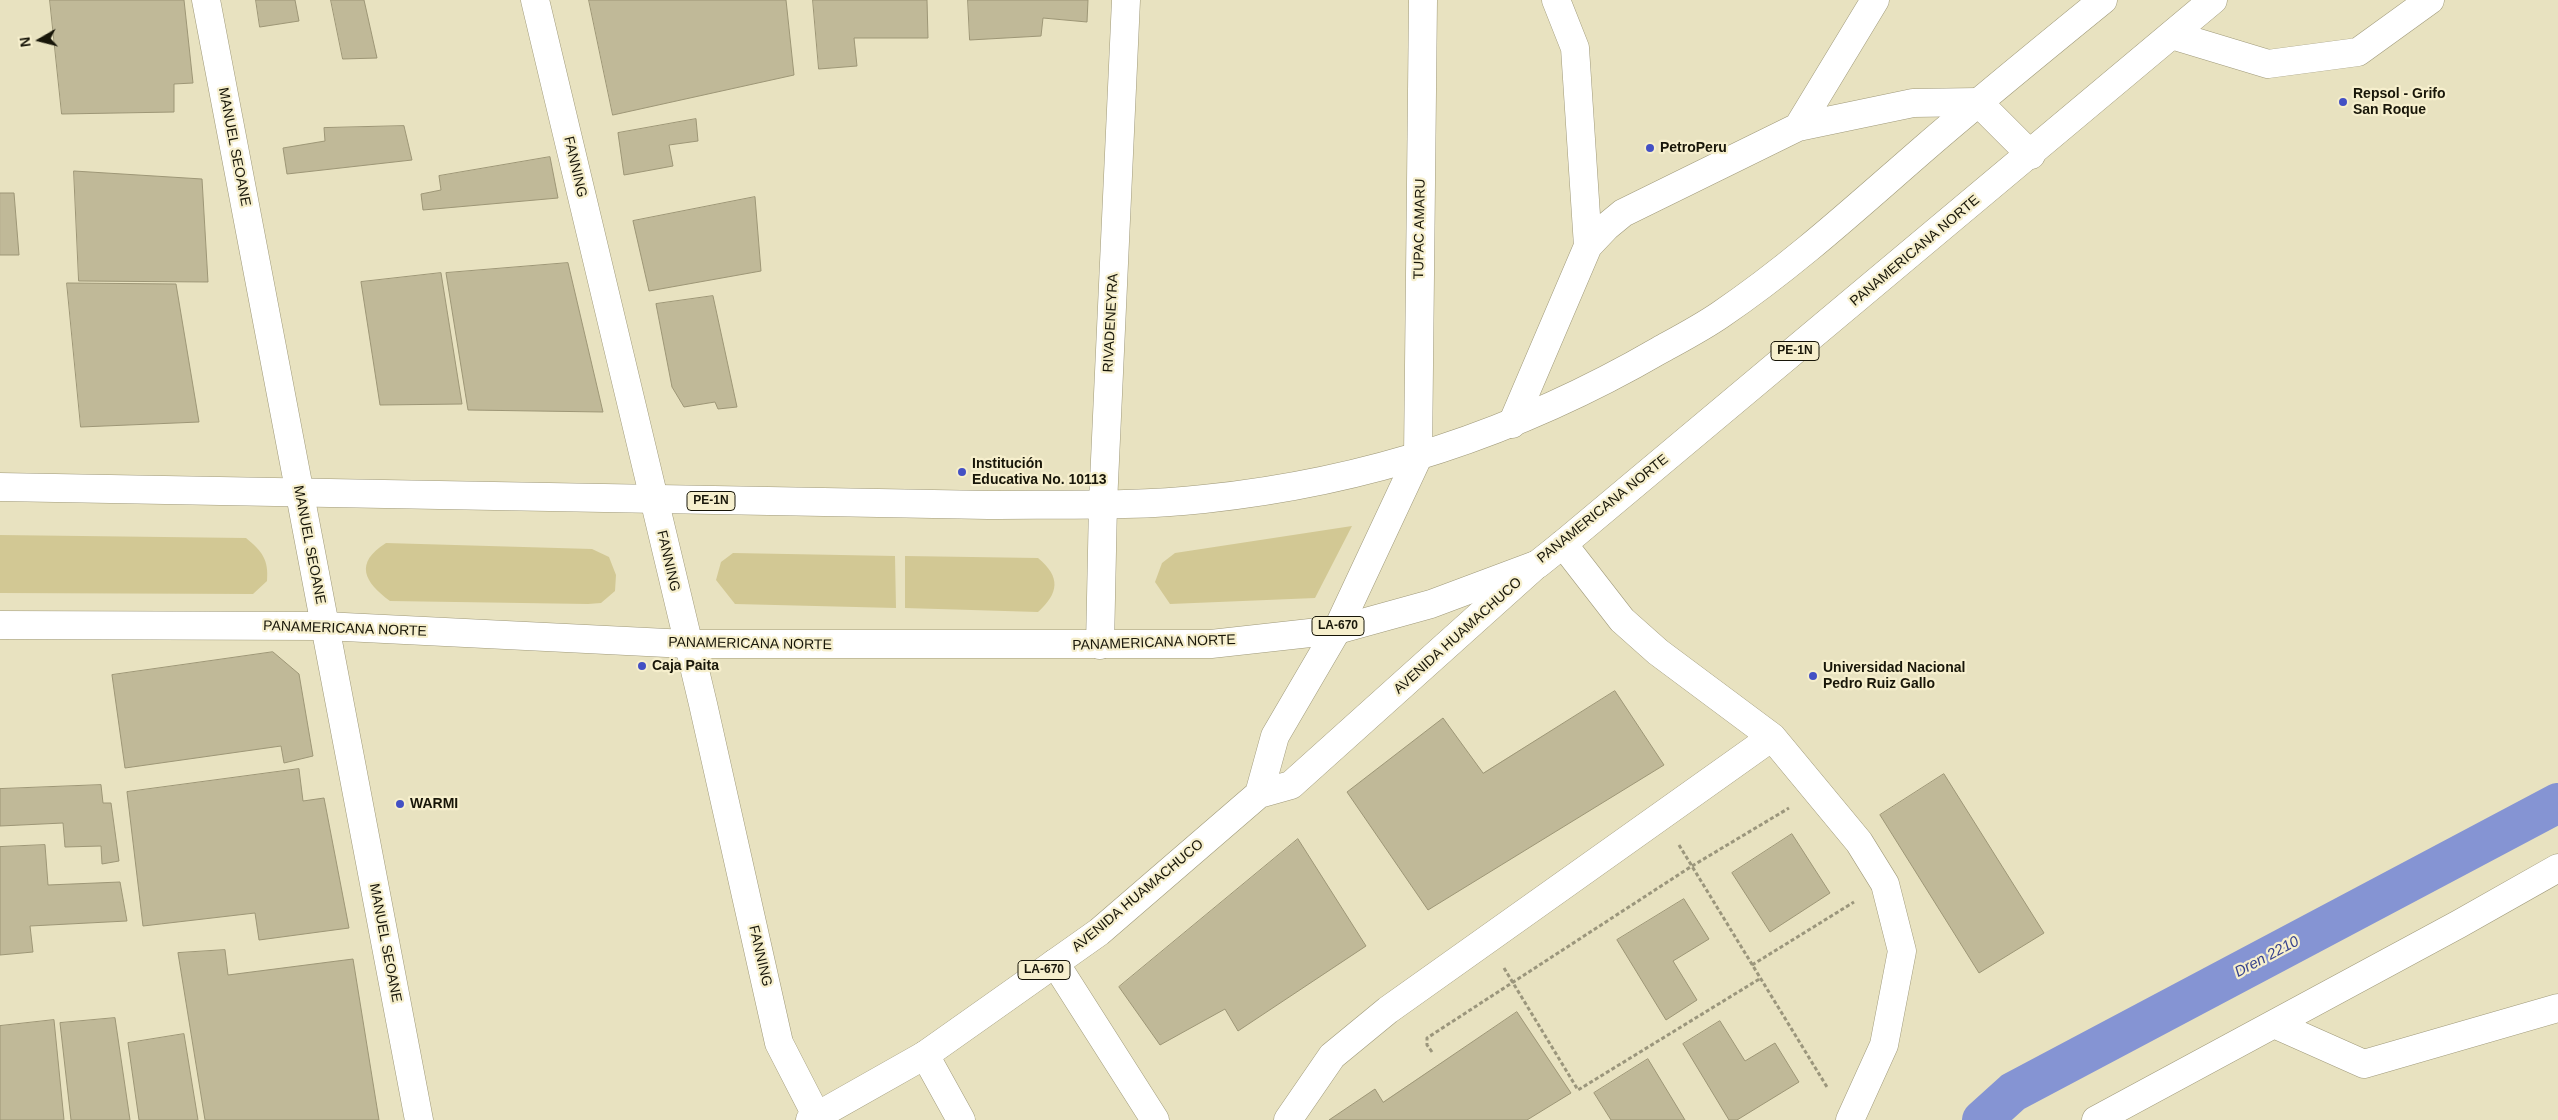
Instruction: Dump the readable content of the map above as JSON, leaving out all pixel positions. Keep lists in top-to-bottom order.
{
  "streets": {
    "main road": [
      "MANUEL SEOANE",
      "FANNING",
      "TUPAC AMARU",
      "PANAMERICANA NORTE",
      "RIVADENEYRA",
      "PE-1N",
      "LA-670",
      "AVENIDA HUAMACHUCO"
    ]
  },
  "crossings": [
    ["MANUEL SEOANE", "PANAMERICANA NORTE"],
    ["MANUEL SEOANE", "PE-1N"],
    ["FANNING", "PANAMERICANA NORTE"],
    ["FANNING", "PE-1N"],
    ["FANNING", "AVENIDA HUAMACHUCO"],
    ["TUPAC AMARU", "PE-1N"],
    ["TUPAC AMARU", "LA-670"],
    ["PANAMERICANA NORTE", "RIVADENEYRA"],
    ["PANAMERICANA NORTE", "LA-670"],
    ["PANAMERICANA NORTE", "AVENIDA HUAMACHUCO"],
    ["RIVADENEYRA", "PE-1N"],
    ["PE-1N", "LA-670"],
    ["LA-670", "AVENIDA HUAMACHUCO"]
  ],
  "water": ["Dren 2210"],
  "places": [
    "Repsol - Grifo San Roque",
    "PetroPeru",
    "Institución Educativa No. 10113",
    "Caja Paita",
    "Universidad Nacional Pedro Ruiz Gallo",
    "WARMI"
  ],
  "north": "left"
}
